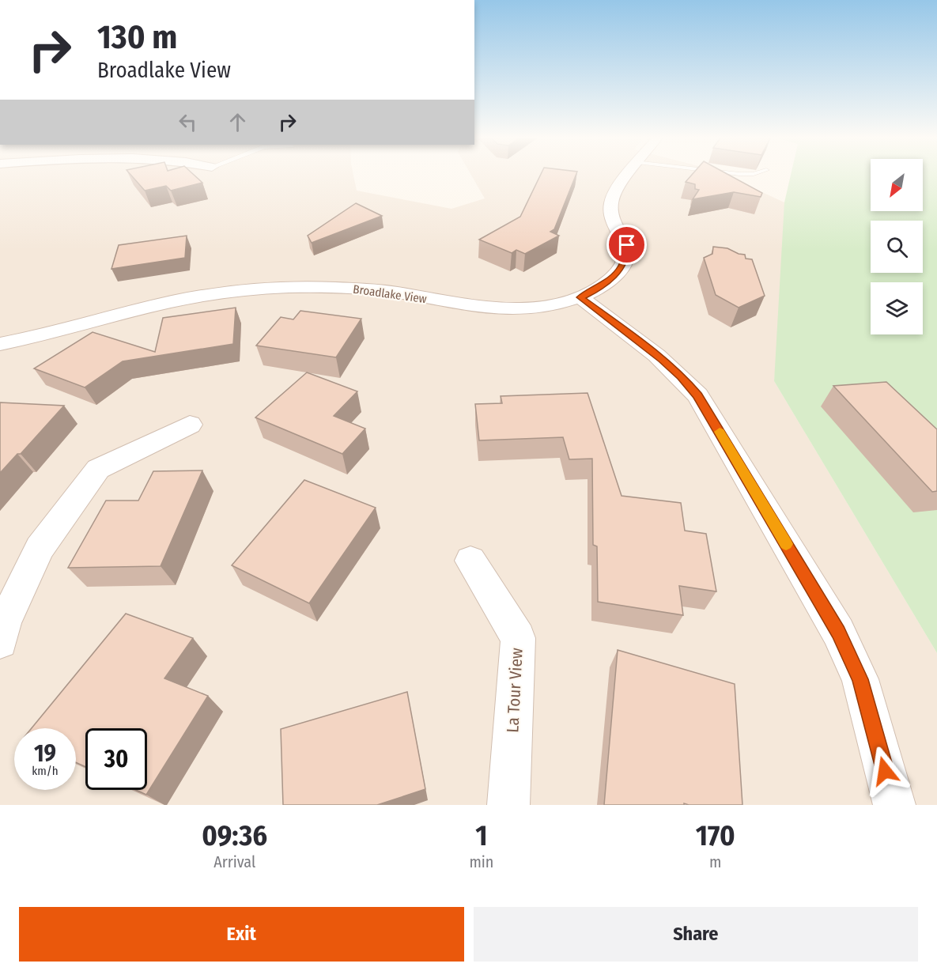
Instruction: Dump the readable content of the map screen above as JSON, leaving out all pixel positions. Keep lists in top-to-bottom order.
{
  "streets": {
    "street": ["Broadlake View", "La Tour View"]
  },
  "north": "bottom left",
  "page": {
    "turn": ["130 m", "Broadlake View"],
    "speed": "19 km/h",
    "limit": "30",
    "eta": [
      "09:36",
      "Arrival",
      "1",
      "min",
      "170",
      "m"
    ],
    "buttons": ["Exit", "Share"]
  }
}
